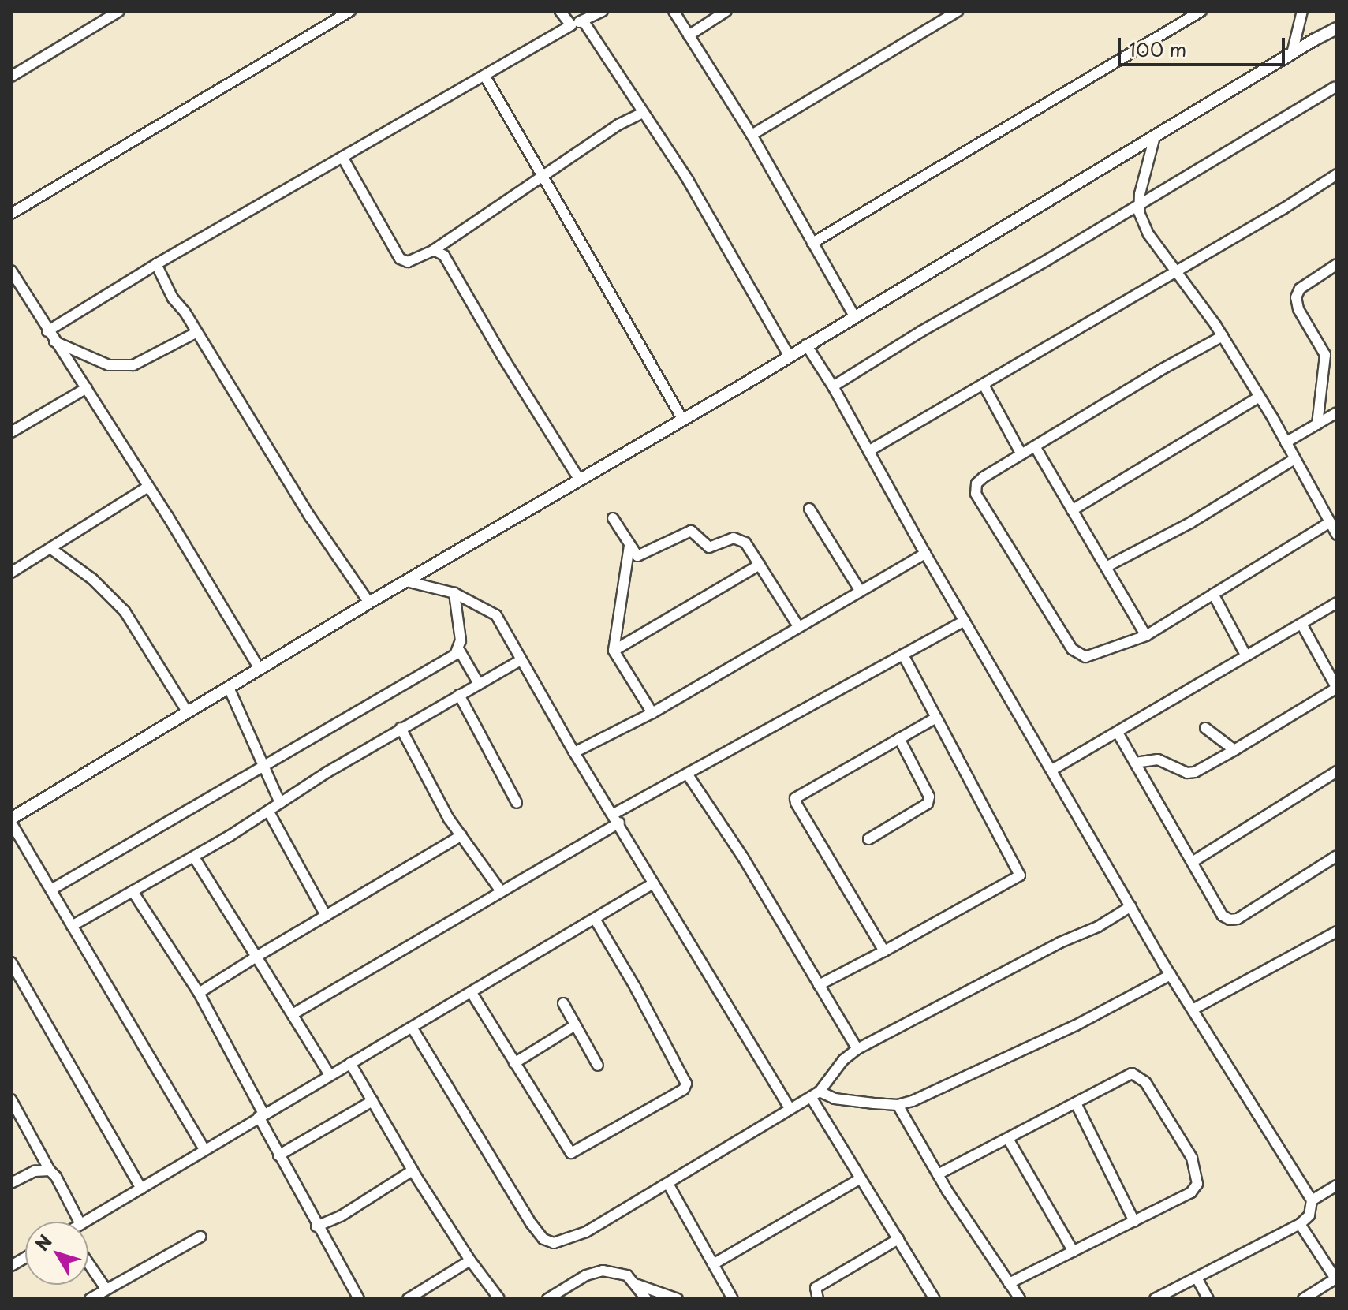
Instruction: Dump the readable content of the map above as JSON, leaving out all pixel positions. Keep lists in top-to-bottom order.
{
  "scale_bar": "100 m",
  "north": "top left"
}
